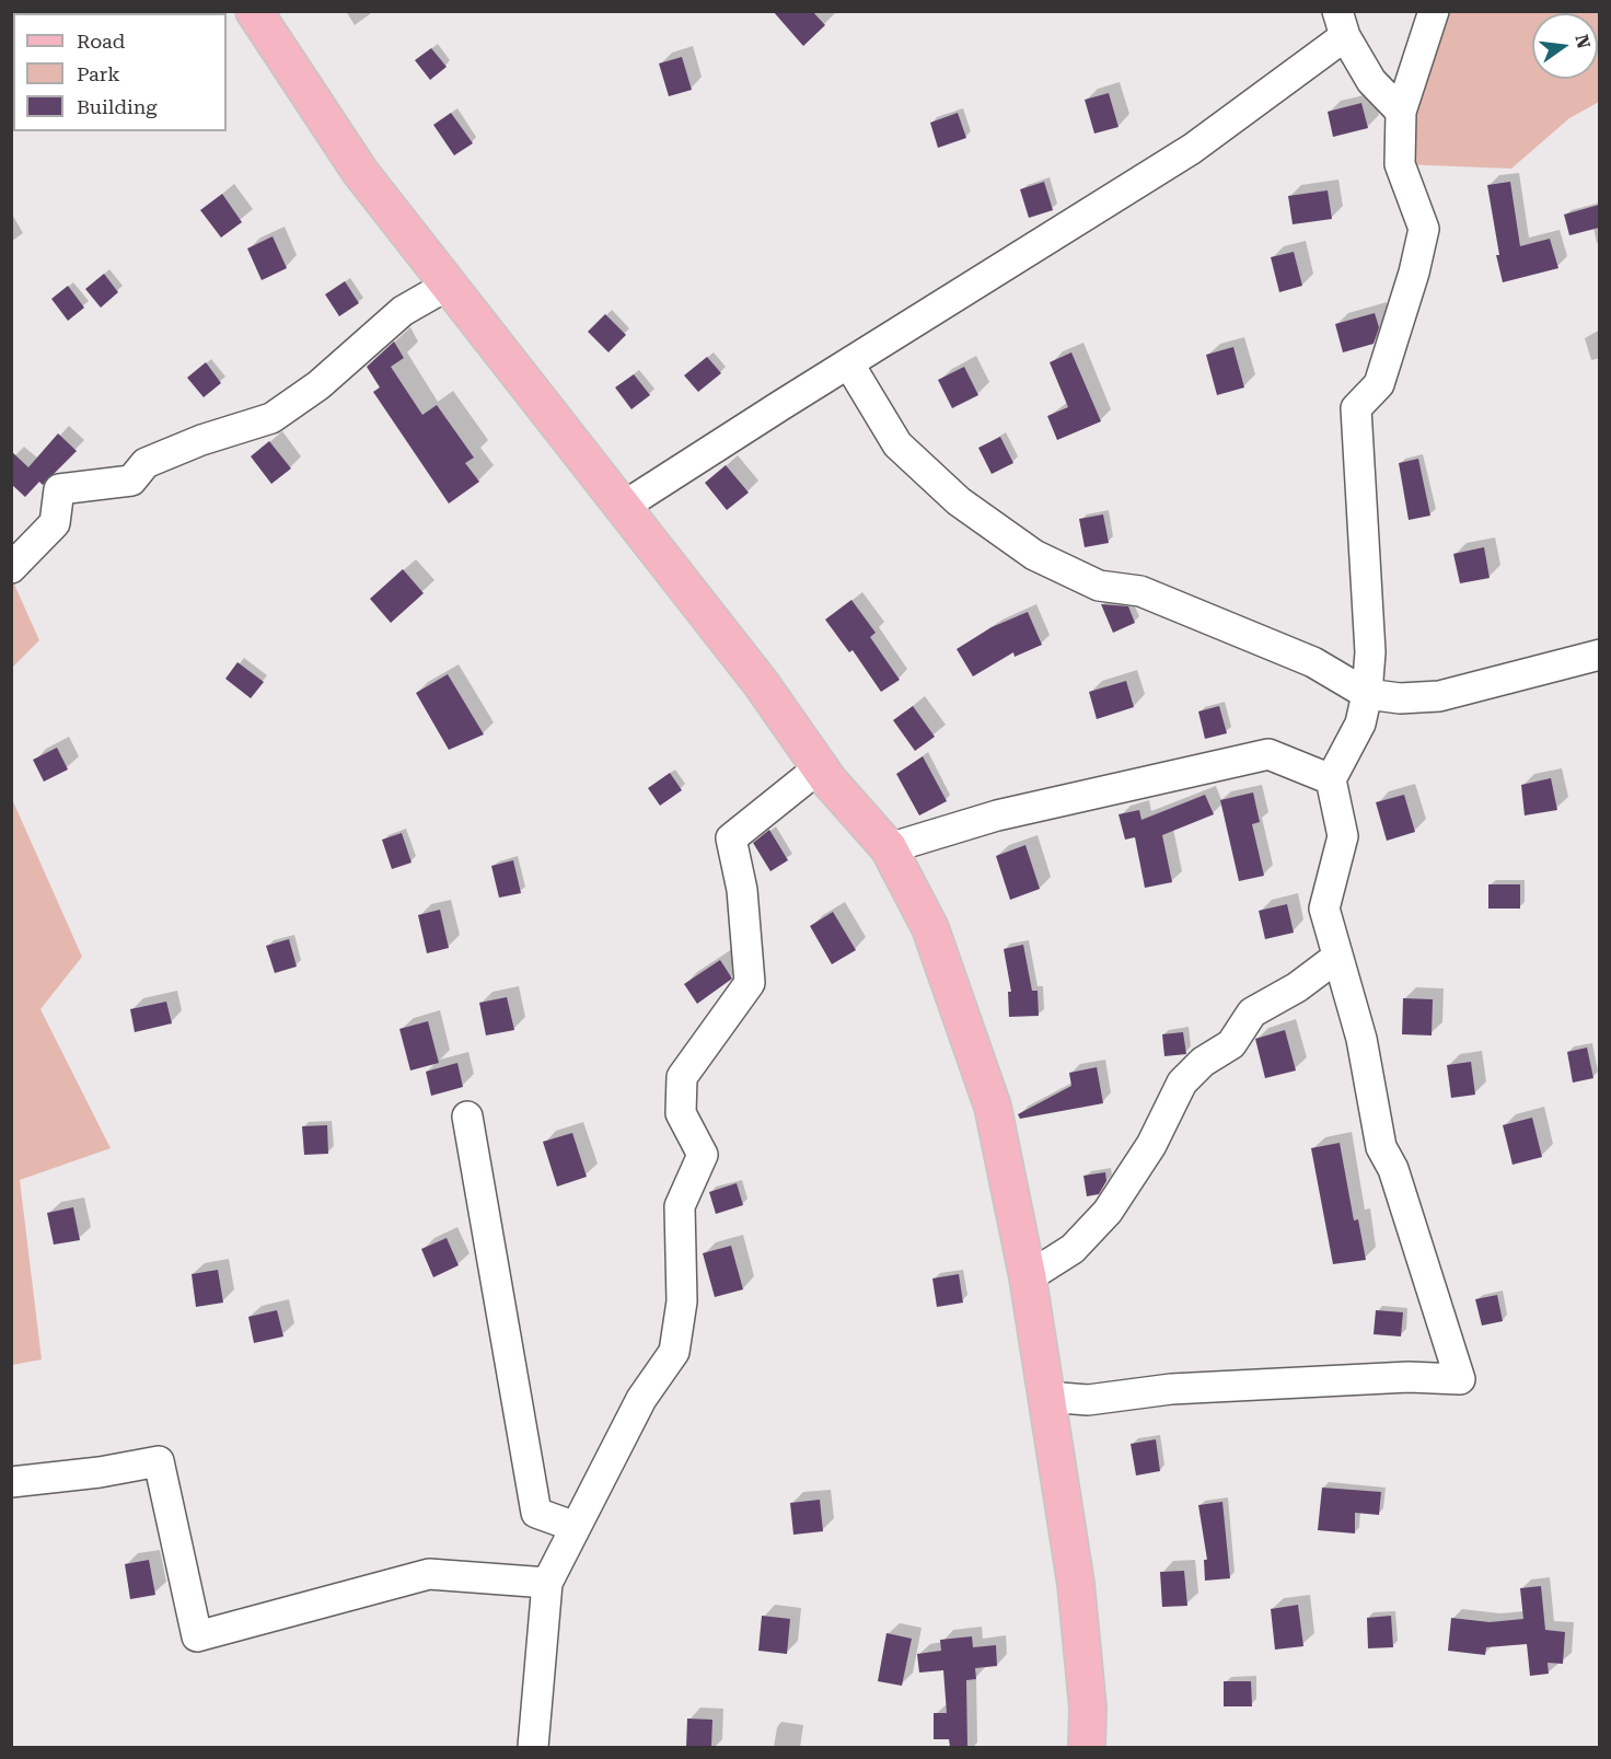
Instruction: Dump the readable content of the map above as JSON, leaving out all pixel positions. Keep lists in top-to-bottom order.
{
  "legend": ["Road", "Park", "Building"],
  "north": "right"
}
